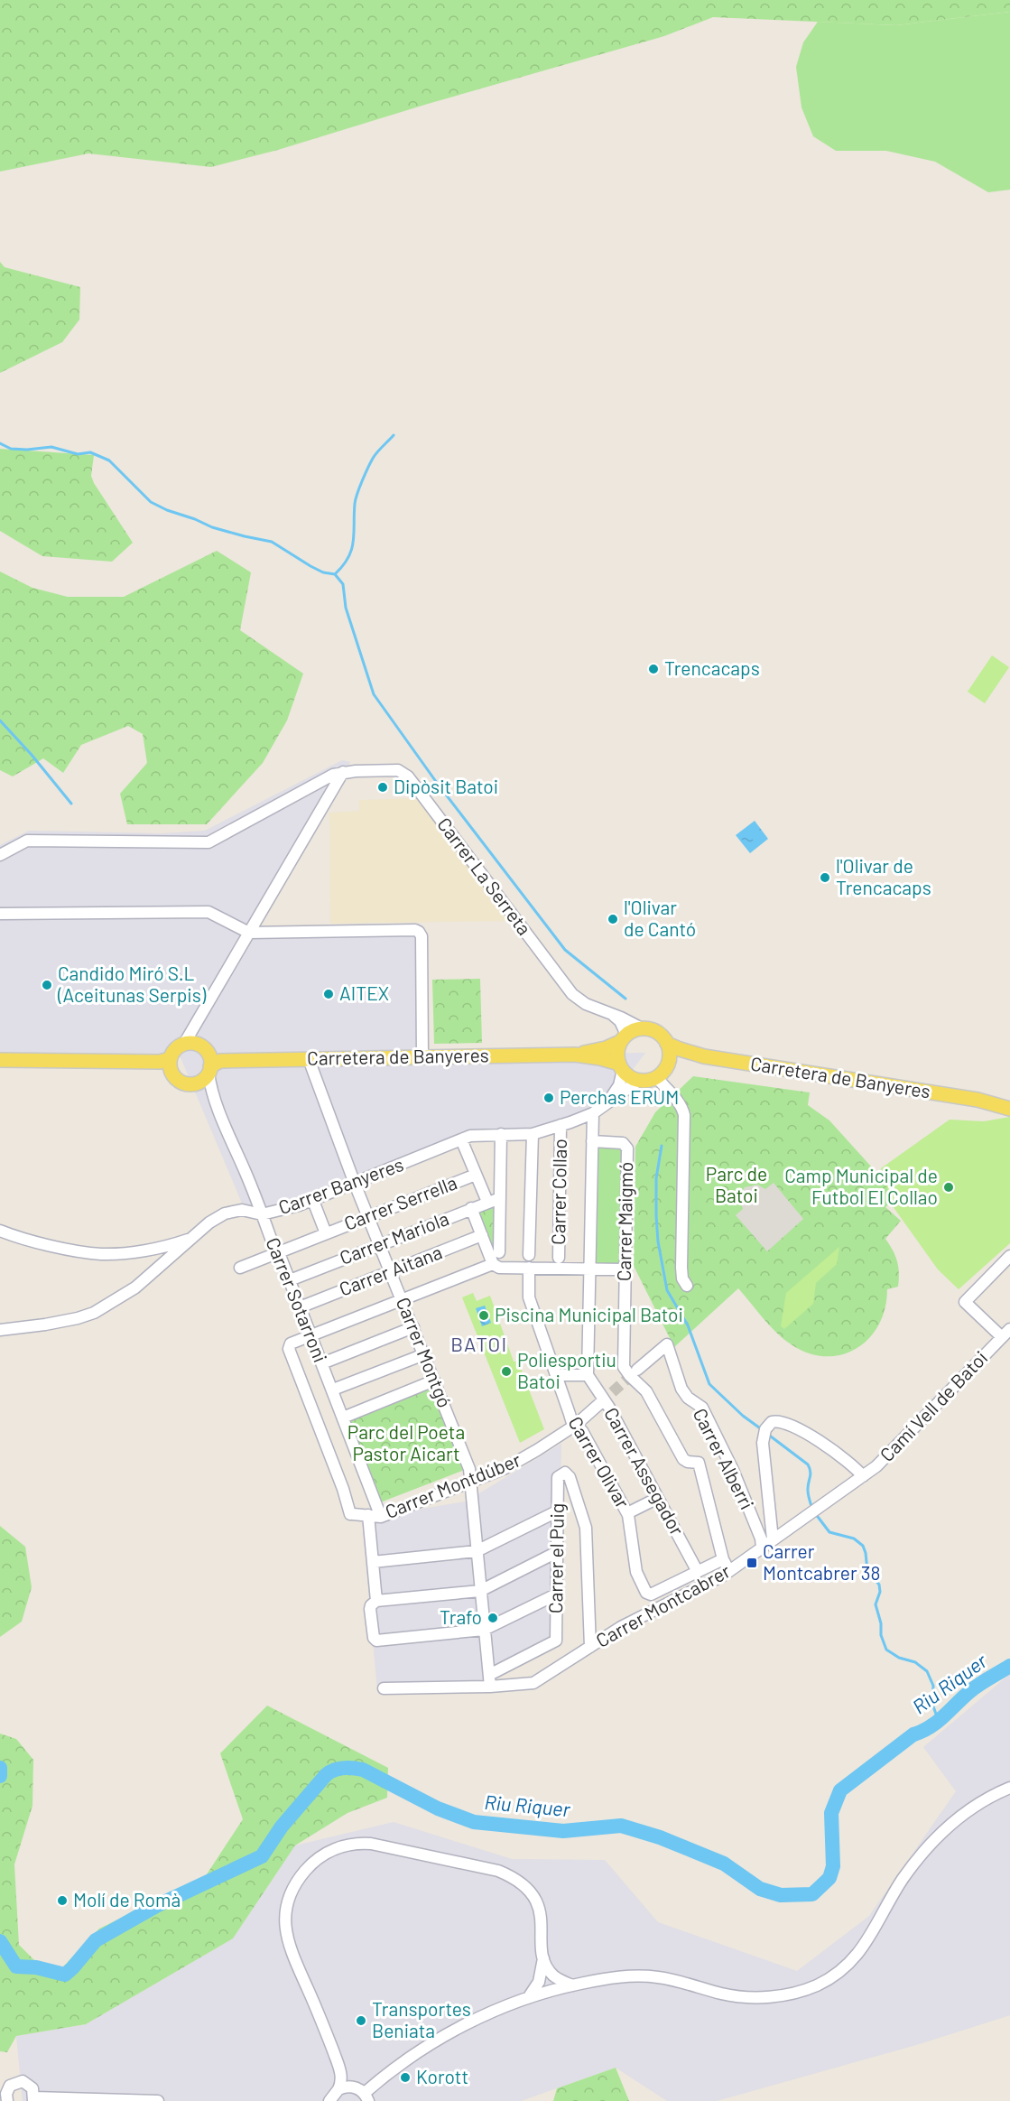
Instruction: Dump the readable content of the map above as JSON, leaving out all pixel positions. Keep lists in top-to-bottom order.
{
  "streets": {
    "main road": ["Carretera de Banyeres"],
    "street": [
      "Carrer La Serreta",
      "Carrer Banyeres",
      "Carrer Collao",
      "Carrer Serrella",
      "Carrer Maigmó",
      "Carrer Mariola",
      "Carrer Aitana",
      "Carrer Sotarroni",
      "Carrer Montgó",
      "Camí Vell de Batoi",
      "Carrer Alberri",
      "Carrer Olivar",
      "Carrer Assegador",
      "Carrer Montdúber",
      "Carrer el Puig",
      "Carrer Montcabrer"
    ]
  },
  "crossings": [
    ["Carrer La Serreta", "Carretera de Banyeres"],
    ["Carrer La Serreta", "Carrer Banyeres"],
    ["Carretera de Banyeres", "Carrer Banyeres"],
    ["Carretera de Banyeres", "Carrer Sotarroni"],
    ["Carretera de Banyeres", "Carrer Montgó"],
    ["Carrer Banyeres", "Carrer Collao"],
    ["Carrer Banyeres", "Carrer Serrella"],
    ["Carrer Banyeres", "Carrer Sotarroni"],
    ["Carrer Banyeres", "Carrer Montgó"],
    ["Carrer Serrella", "Carrer Mariola"],
    ["Carrer Serrella", "Carrer Sotarroni"],
    ["Carrer Serrella", "Carrer Montgó"],
    ["Carrer Maigmó", "Carrer Montcabrer"],
    ["Carrer Mariola", "Carrer Sotarroni"],
    ["Carrer Mariola", "Carrer Montgó"],
    ["Carrer Aitana", "Carrer Sotarroni"],
    ["Carrer Aitana", "Carrer Montgó"],
    ["Carrer Sotarroni", "Carrer Montdúber"],
    ["Carrer Montgó", "Carrer Montdúber"],
    ["Carrer Montgó", "Carrer el Puig"],
    ["Carrer Montgó", "Carrer Montcabrer"],
    ["Camí Vell de Batoi", "Carrer Montcabrer"],
    ["Carrer Alberri", "Carrer Montcabrer"],
    ["Carrer Olivar", "Carrer Montdúber"],
    ["Carrer Olivar", "Carrer Montcabrer"],
    ["Carrer Assegador", "Carrer Montcabrer"],
    ["Carrer el Puig", "Carrer Montcabrer"]
  ],
  "districts": ["BATOI"],
  "water": ["Riu Riquer"],
  "parks": ["Parc de Batoi", "Parc del Poeta Pastor Aicart"],
  "places": {
    "other": [
      "Trencacaps",
      "Dipòsit Batoi",
      "l'Olivar de Trencacaps",
      "l'Olivar de Cantó",
      "Candido Miró S.L (Aceitunas Serpis)",
      "AITEX",
      "Perchas ERUM",
      "Camp Municipal de Futbol El Collao",
      "Piscina Municipal Batoi",
      "Poliesportiu Batoi",
      "Trafo",
      "Molí de Romà",
      "Transportes Beniata",
      "Korott"
    ],
    "transit": ["Carrer Montcabrer 38"]
  }
}
